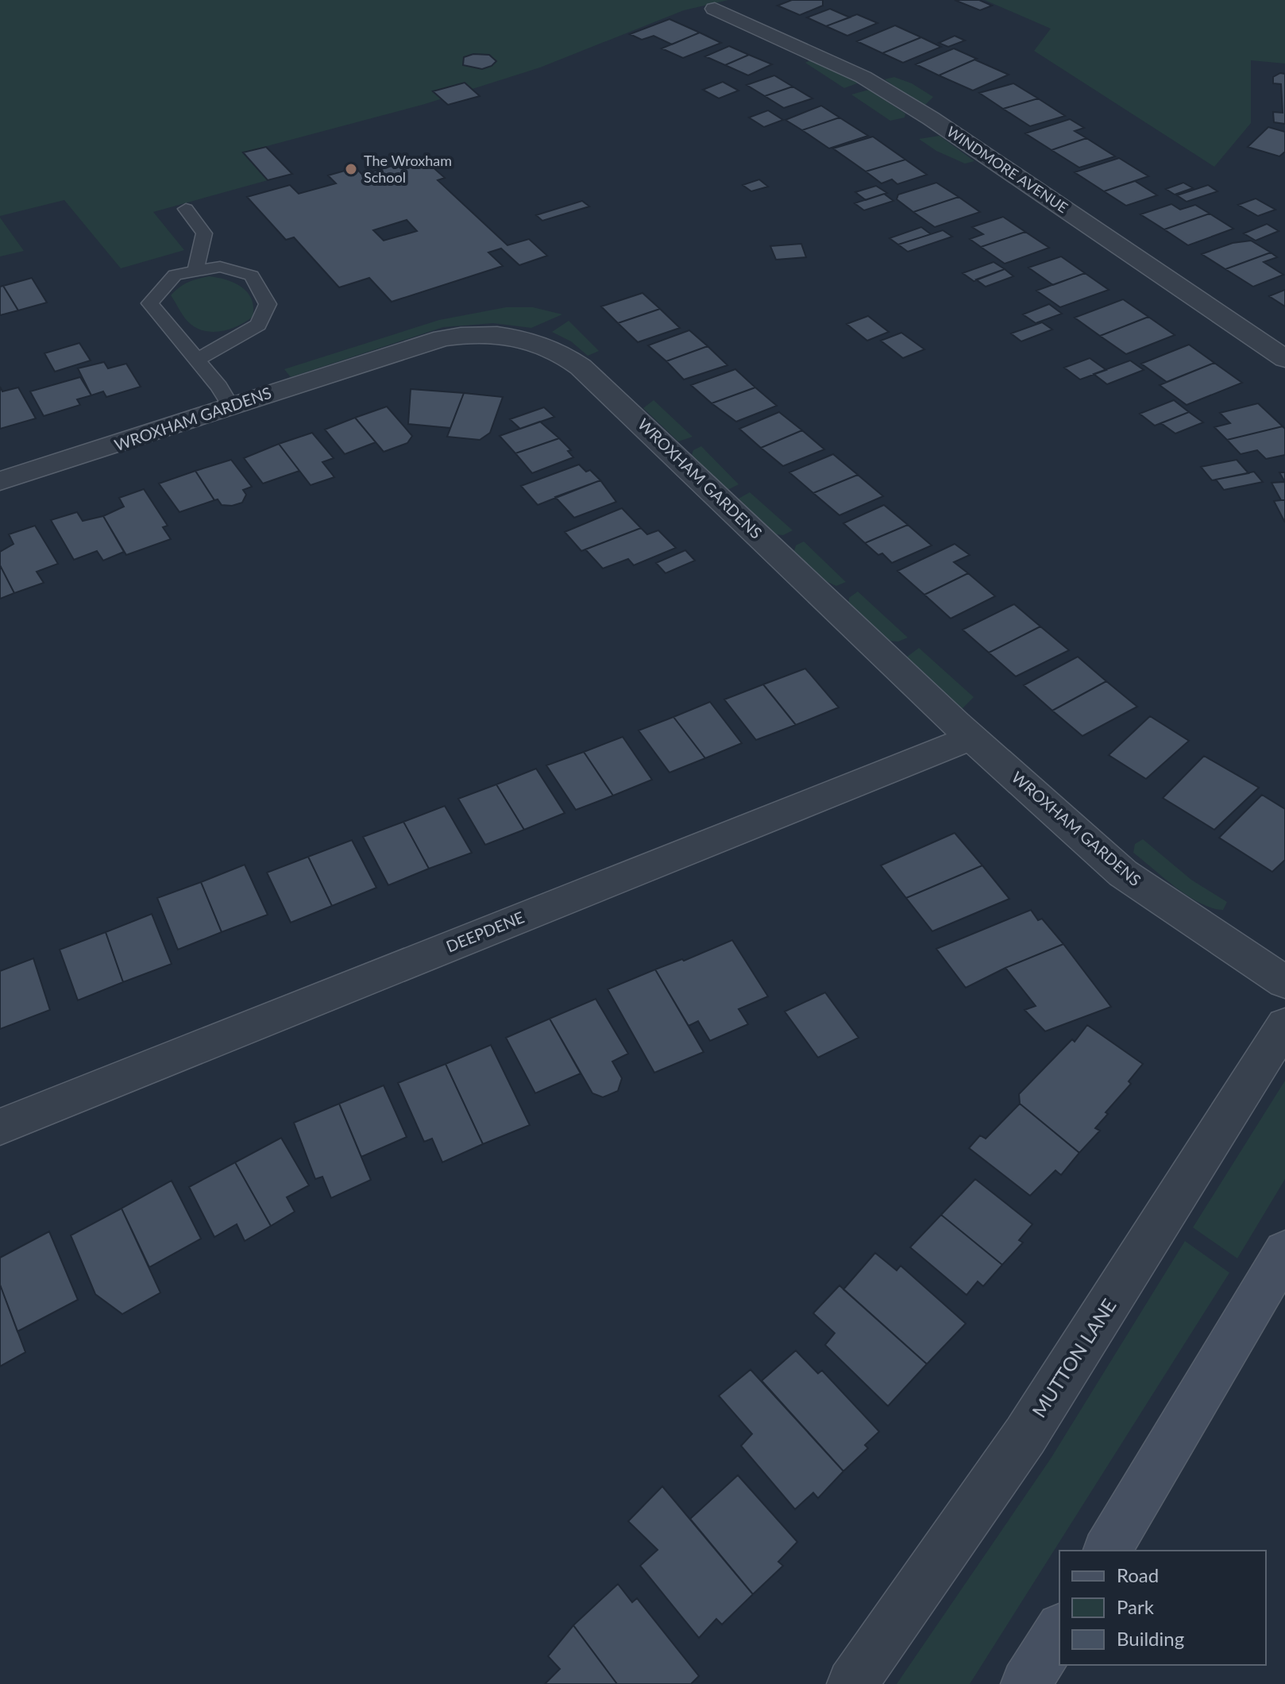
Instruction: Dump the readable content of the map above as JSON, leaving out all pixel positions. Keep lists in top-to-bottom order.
{
  "streets": {
    "street": [
      "WINDMORE AVENUE",
      "WROXHAM GARDENS",
      "DEEPDENE",
      "MUTTON LANE"
    ]
  },
  "crossings": [
    ["WROXHAM GARDENS", "DEEPDENE"]
  ],
  "places": ["The Wroxham School"],
  "legend": ["Road", "Park", "Building"]
}
